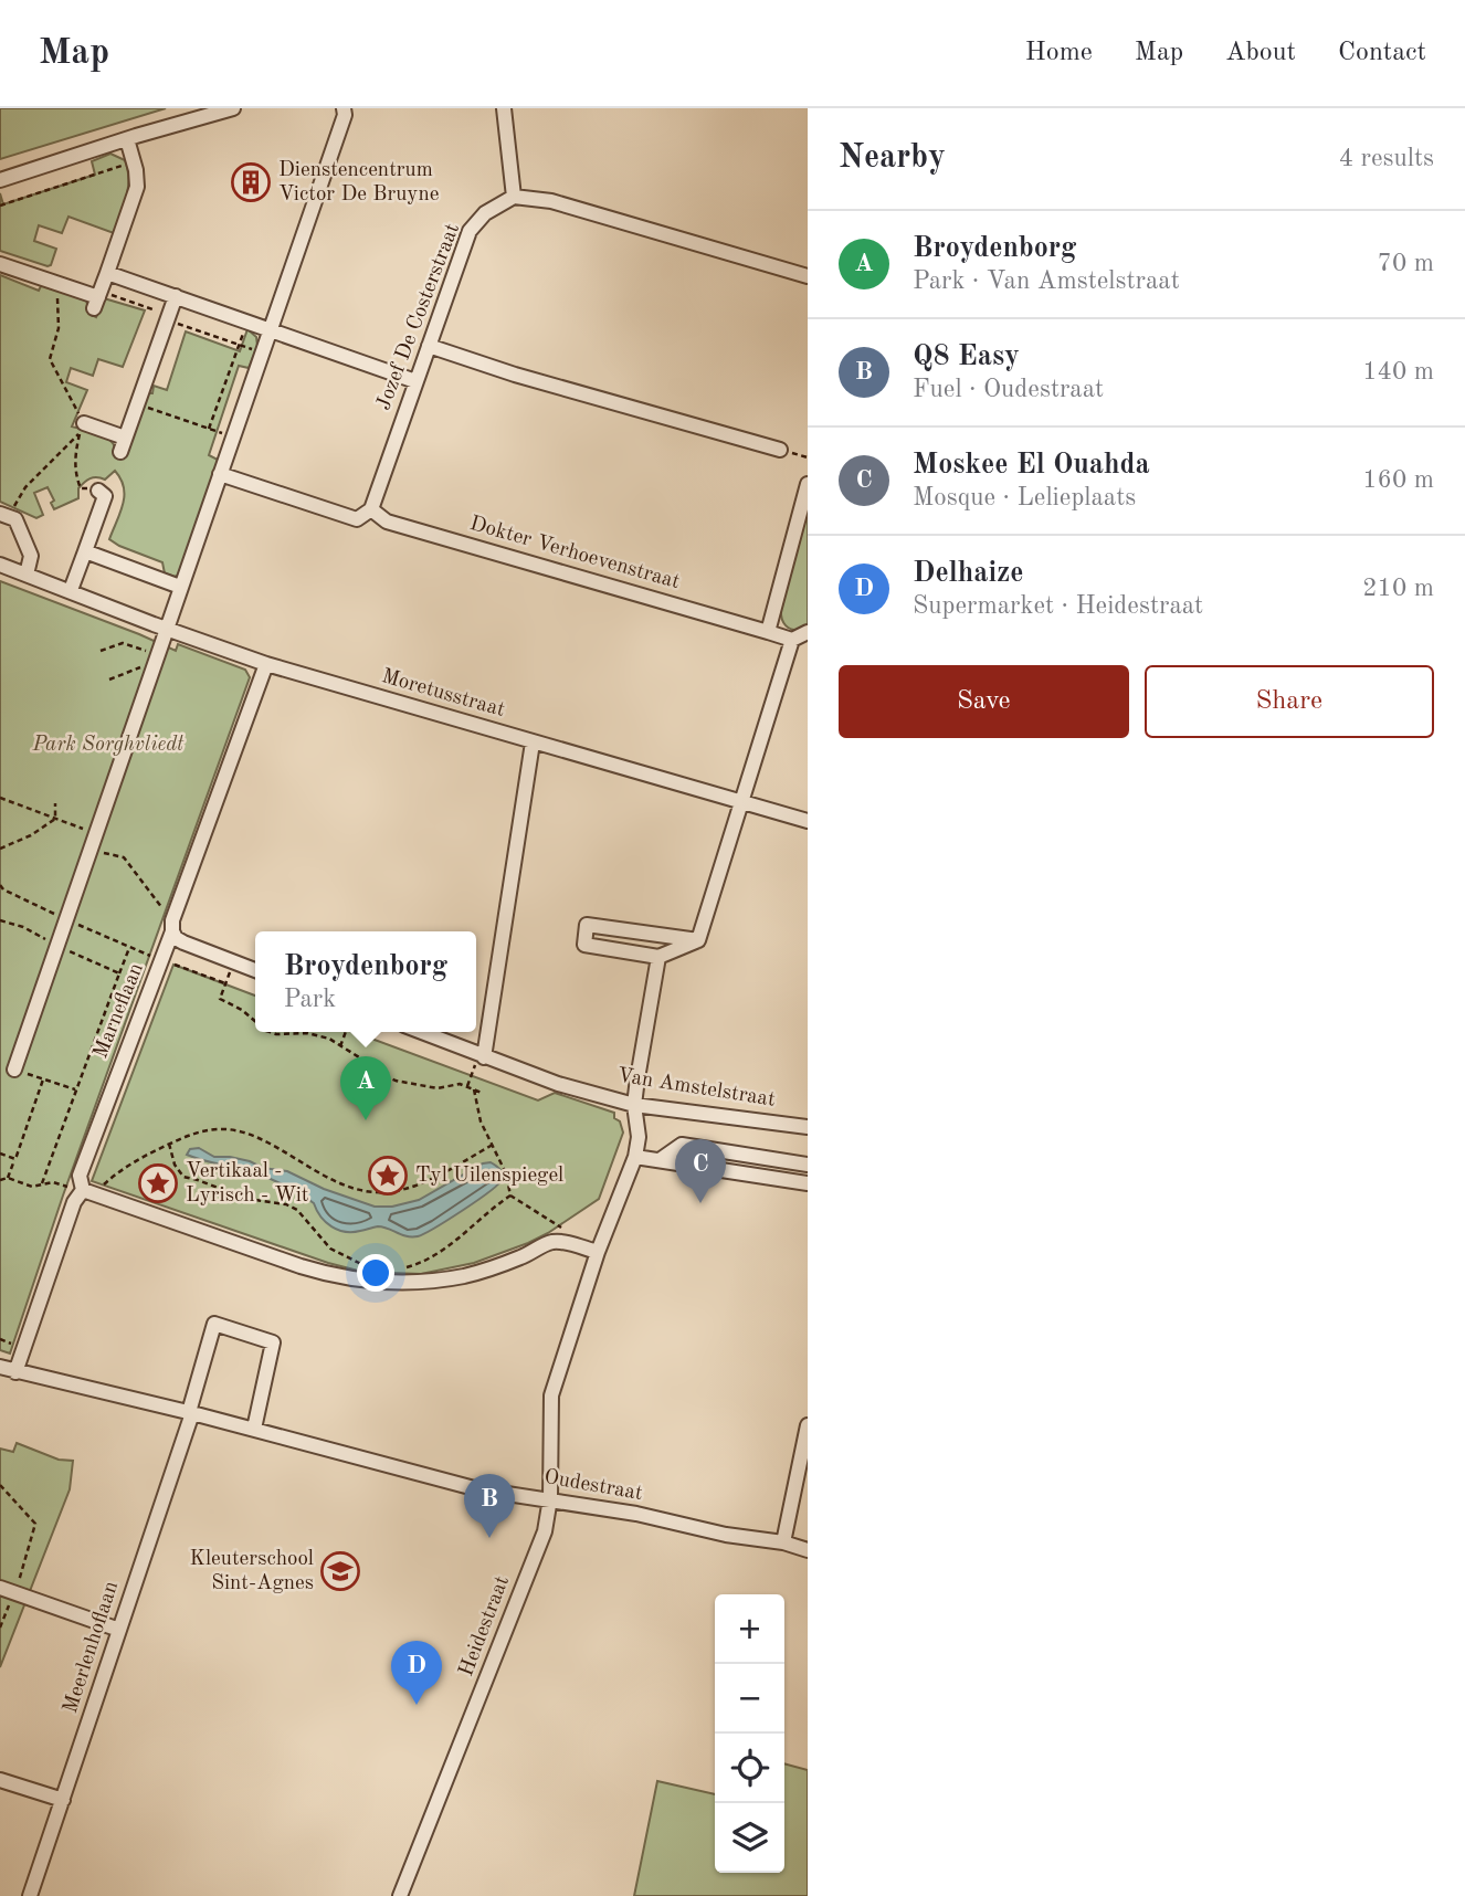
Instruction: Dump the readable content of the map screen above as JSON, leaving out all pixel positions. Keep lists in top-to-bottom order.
{
  "streets": {
    "street": [
      "Jozef De Costerstraat",
      "Dokter Verhoevenstraat",
      "Moretusstraat",
      "Marneflaan",
      "Van Amstelstraat",
      "Oudestraat",
      "Heidestraat",
      "Meerlenhoflaan"
    ]
  },
  "crossings": [
    ["Jozef De Costerstraat", "Dokter Verhoevenstraat"],
    ["Moretusstraat", "Marneflaan"],
    ["Marneflaan", "Oudestraat"],
    ["Oudestraat", "Heidestraat"],
    ["Oudestraat", "Meerlenhoflaan"]
  ],
  "parks": ["Park Sorghvliedt"],
  "places": {
    "building": ["Dienstencentrum Victor De Bruyne"],
    "place": ["Tyl Uilenspiegel", "Vertikaal - Lyrisch - Wit"],
    "school or university": ["Kleuterschool Sint-Agnes"]
  },
  "page": {
    "header": "Map",
    "nav": [
      "Home",
      "Map",
      "About",
      "Contact"
    ],
    "heading": ["Nearby", "4 results"],
    "list": [
      {
        "mark": "A",
        "name": "Broydenborg",
        "note": "Park · Van Amstelstraat",
        "value": "70 m"
      },
      {
        "mark": "B",
        "name": "Q8 Easy",
        "note": "Fuel · Oudestraat",
        "value": "140 m"
      },
      {
        "mark": "C",
        "name": "Moskee El Ouahda",
        "note": "Mosque · Lelieplaats",
        "value": "160 m"
      },
      {
        "mark": "D",
        "name": "Delhaize",
        "note": "Supermarket · Heidestraat",
        "value": "210 m"
      }
    ],
    "buttons": ["Save", "Share"],
    "popup": ["Broydenborg", "Park"],
    "pins": [
      "A",
      "C",
      "B",
      "D"
    ],
    "map_buttons": ["+", "−"]
  }
}
